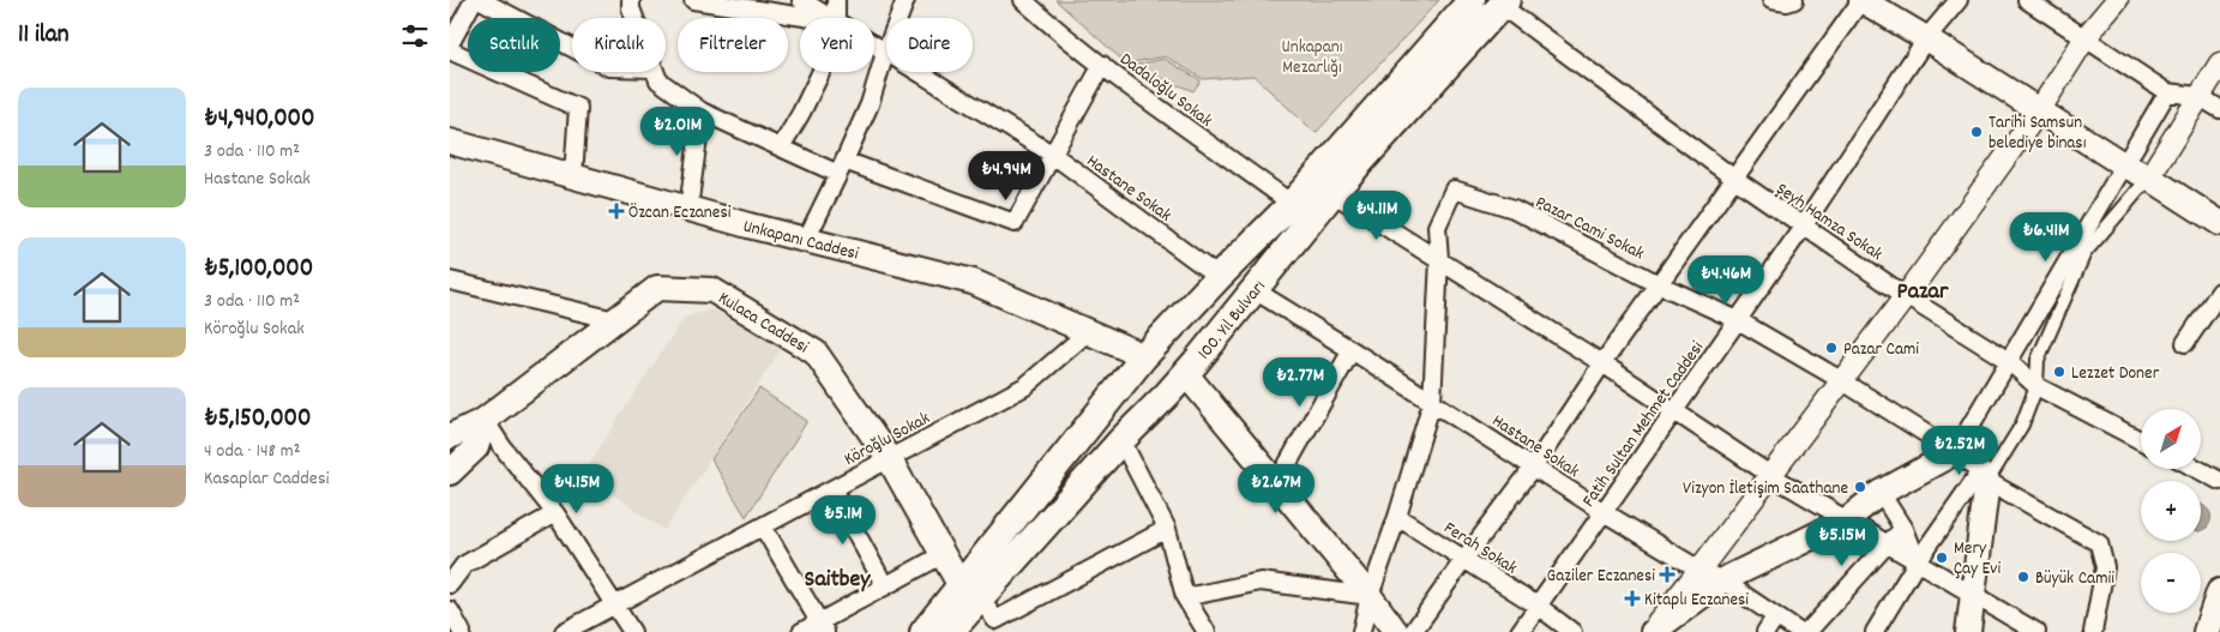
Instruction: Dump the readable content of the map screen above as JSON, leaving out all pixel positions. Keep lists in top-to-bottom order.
{
  "streets": {
    "main road": ["Unkapanı Caddesi", "100. Yıl Bulvarı", "Kulaca Caddesi"],
    "street": [
      "Dadaloğlu Sokak",
      "Hastane Sokak",
      "Şeyh Hamza Sokak",
      "Pazar Cami Sokak",
      "Fatih Sultan Mehmet Caddesi",
      "Köroğlu Sokak",
      "Ferah Sokak"
    ]
  },
  "crossings": [
    ["Dadaloğlu Sokak", "100. Yıl Bulvarı"],
    ["Hastane Sokak", "100. Yıl Bulvarı"],
    ["Hastane Sokak", "Fatih Sultan Mehmet Caddesi"],
    ["Şeyh Hamza Sokak", "100. Yıl Bulvarı"],
    ["Şeyh Hamza Sokak", "Fatih Sultan Mehmet Caddesi"],
    ["Pazar Cami Sokak", "Fatih Sultan Mehmet Caddesi"],
    ["Unkapanı Caddesi", "100. Yıl Bulvarı"],
    ["Unkapanı Caddesi", "Köroğlu Sokak"],
    ["100. Yıl Bulvarı", "Kulaca Caddesi"],
    ["Kulaca Caddesi", "Köroğlu Sokak"],
    ["Fatih Sultan Mehmet Caddesi", "Ferah Sokak"]
  ],
  "districts": ["Pazar", "Saitbey"],
  "parks": ["Unkapanı Mezarlığı"],
  "places": {
    "other": [
      "Tarihi Samsun belediye binası",
      "Pazar Cami",
      "Lezzet Doner",
      "Vizyon İletişim Saathane",
      "Mery Çay Evi",
      "Büyük Camii"
    ],
    "health": ["Özcan Eczanesi", "Gaziler Eczanesi", "Kitaplı Eczanesi"]
  },
  "north": "top right",
  "page": {
    "heading": "11 ilan",
    "chip": [
      "Satılık",
      "Kiralık",
      "Filtreler",
      "Yeni",
      "Daire"
    ],
    "list": [
      {
        "name": "₺4,940,000",
        "note": "3 oda · 110 m² · Hastane Sokak"
      },
      {
        "name": "₺5,100,000",
        "note": "3 oda · 110 m² · Köroğlu Sokak"
      },
      {
        "name": "₺5,150,000",
        "note": "4 oda · 148 m² · Kasaplar Caddesi"
      }
    ],
    "price": [
      "₺2.01M",
      "₺4.94M",
      "₺4.11M",
      "₺6.41M",
      "₺4.46M",
      "₺2.77M",
      "₺2.52M",
      "₺4.15M",
      "₺2.67M",
      "₺5.1M",
      "₺5.15M"
    ],
    "map_buttons": ["+", "−"]
  }
}
